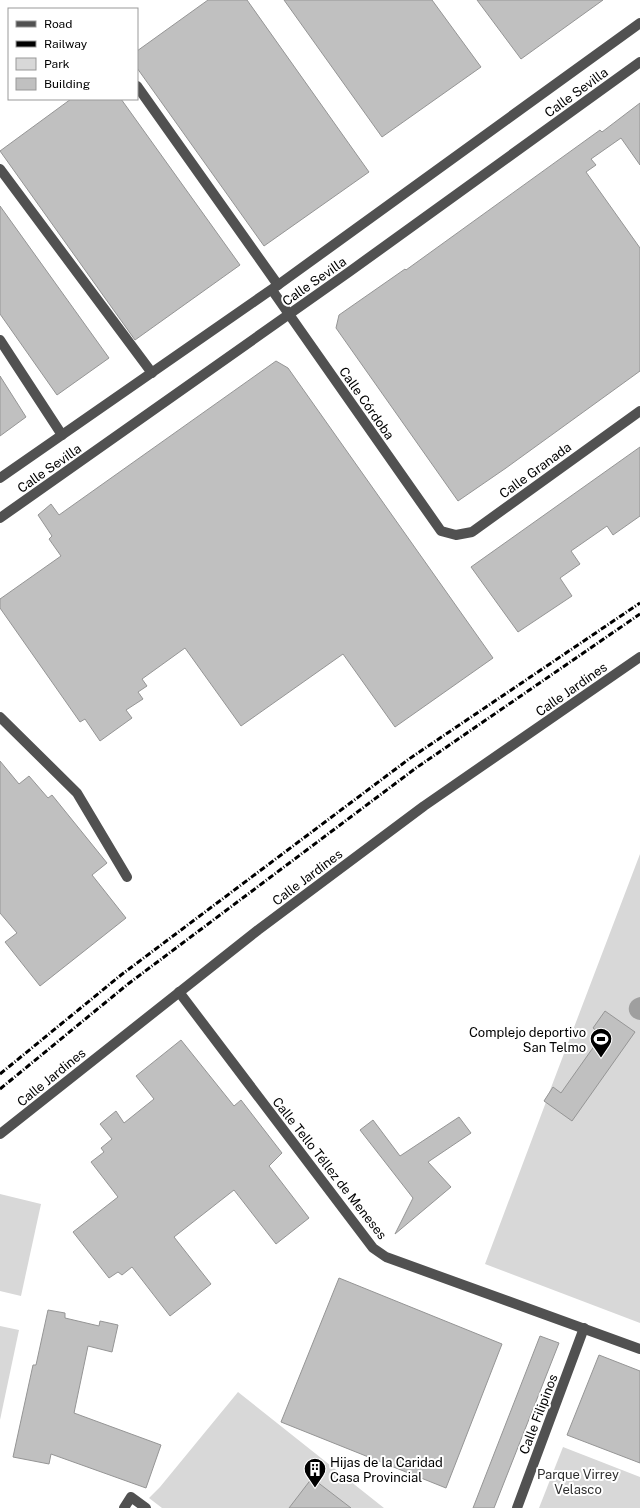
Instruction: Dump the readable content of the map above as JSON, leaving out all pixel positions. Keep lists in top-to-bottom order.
{
  "streets": {
    "street": [
      "Calle Sevilla",
      "Calle Córdoba",
      "Calle Granada",
      "Calle Jardines",
      "Calle Tello Téllez de Meneses",
      "Calle Filipinos"
    ]
  },
  "crossings": [
    ["Calle Sevilla", "Calle Córdoba"],
    ["Calle Córdoba", "Calle Granada"],
    ["Calle Jardines", "Calle Tello Téllez de Meneses"],
    ["Calle Tello Téllez de Meneses", "Calle Filipinos"]
  ],
  "parks": ["Parque Virrey Velasco"],
  "places": {
    "sports": ["Complejo deportivo San Telmo"],
    "building": ["Hijas de la Caridad Casa Provincial"]
  },
  "legend": [
    "Road",
    "Railway",
    "Park",
    "Building"
  ]
}
